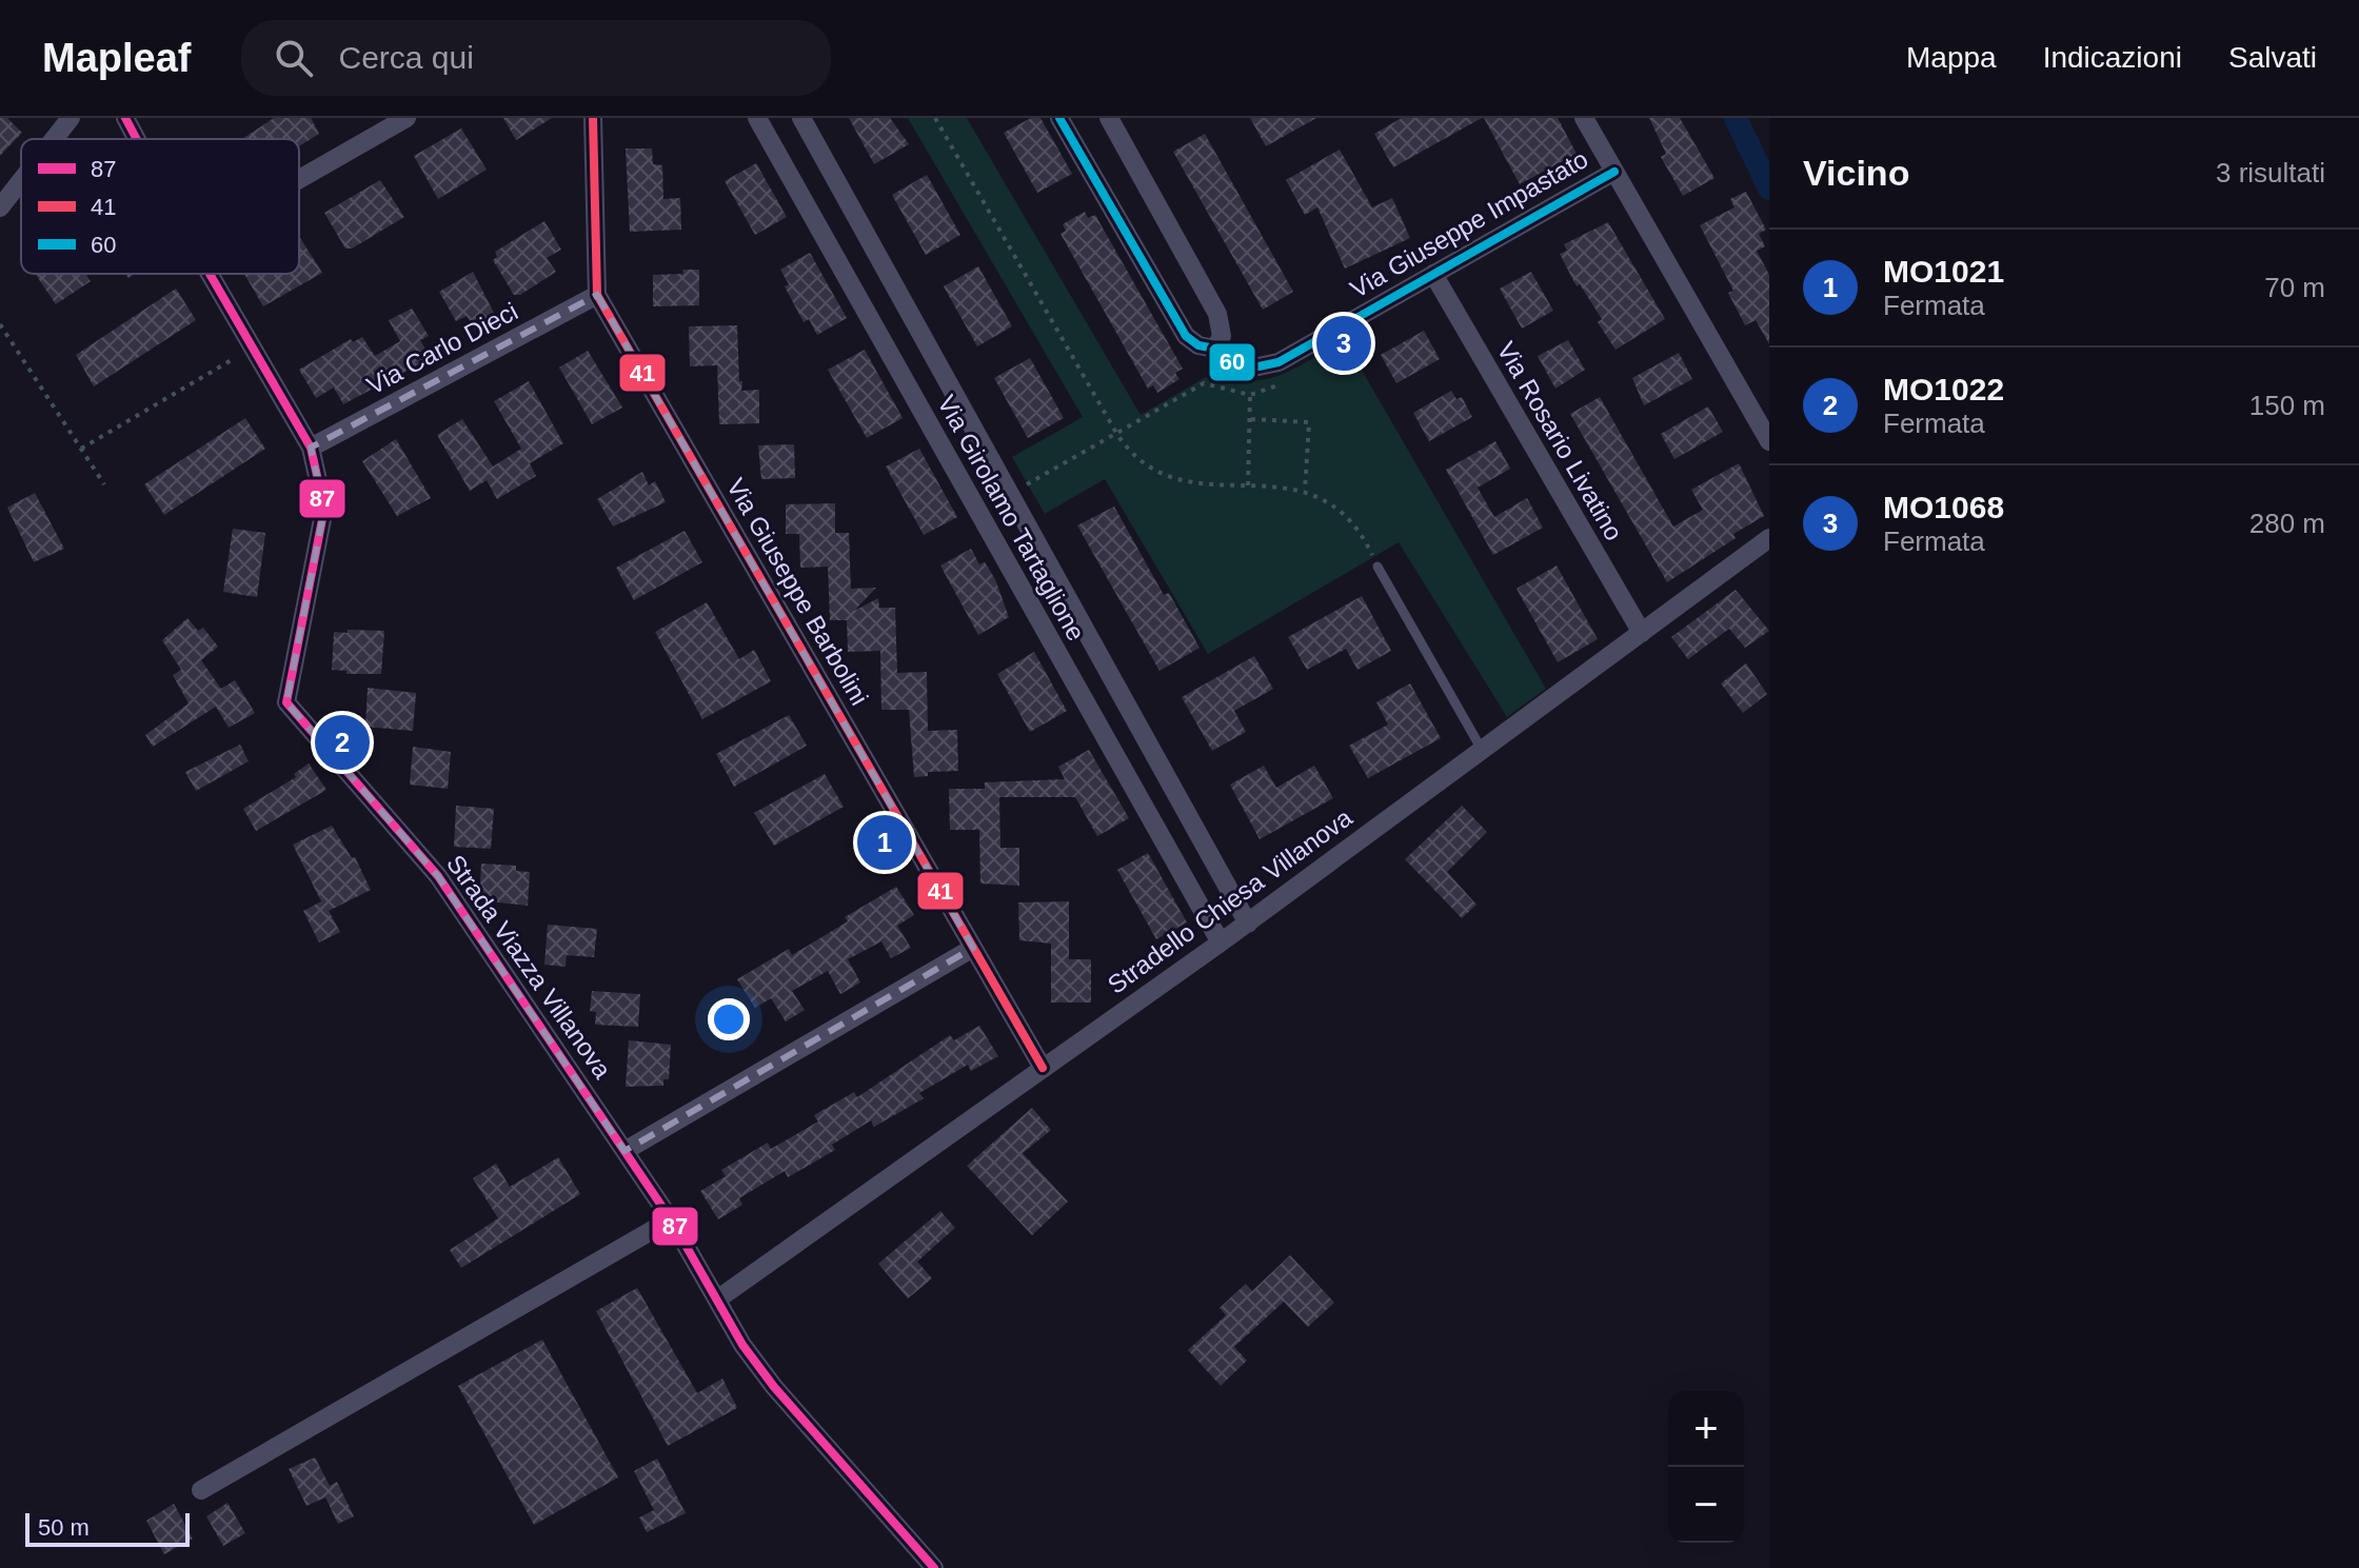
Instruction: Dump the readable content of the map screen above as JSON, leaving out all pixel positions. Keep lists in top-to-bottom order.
{
  "streets": {
    "street": [
      "Via Giuseppe Impastato",
      "Via Carlo Dieci",
      "Via Rosario Livatino",
      "Via Girolamo Tartaglione",
      "Via Giuseppe Barbolini",
      "Stradello Chiesa Villanova",
      "Strada Viazza Villanova"
    ]
  },
  "crossings": [
    ["Via Giuseppe Impastato", "Via Rosario Livatino"],
    ["Via Carlo Dieci", "Via Giuseppe Barbolini"],
    ["Via Carlo Dieci", "Strada Viazza Villanova"],
    ["Via Rosario Livatino", "Stradello Chiesa Villanova"],
    ["Via Girolamo Tartaglione", "Stradello Chiesa Villanova"],
    ["Via Giuseppe Barbolini", "Stradello Chiesa Villanova"],
    ["Stradello Chiesa Villanova", "Strada Viazza Villanova"]
  ],
  "lines": ["transit line 87", "transit line 41", "transit line 60"],
  "legend": ["87", "41", "60"],
  "scale_bar": "50 m",
  "page": {
    "header": "Mapleaf",
    "search": "Cerca qui",
    "nav": ["Mappa", "Indicazioni", "Salvati"],
    "heading": ["Vicino", "3 risultati"],
    "list": [
      {
        "mark": "1",
        "name": "MO1021",
        "note": "Fermata",
        "value": "70 m"
      },
      {
        "mark": "2",
        "name": "MO1022",
        "note": "Fermata",
        "value": "150 m"
      },
      {
        "mark": "3",
        "name": "MO1068",
        "note": "Fermata",
        "value": "280 m"
      }
    ],
    "pins": ["3", "2", "1"],
    "map_buttons": ["+", "−"],
    "scale": "50 m"
  }
}
